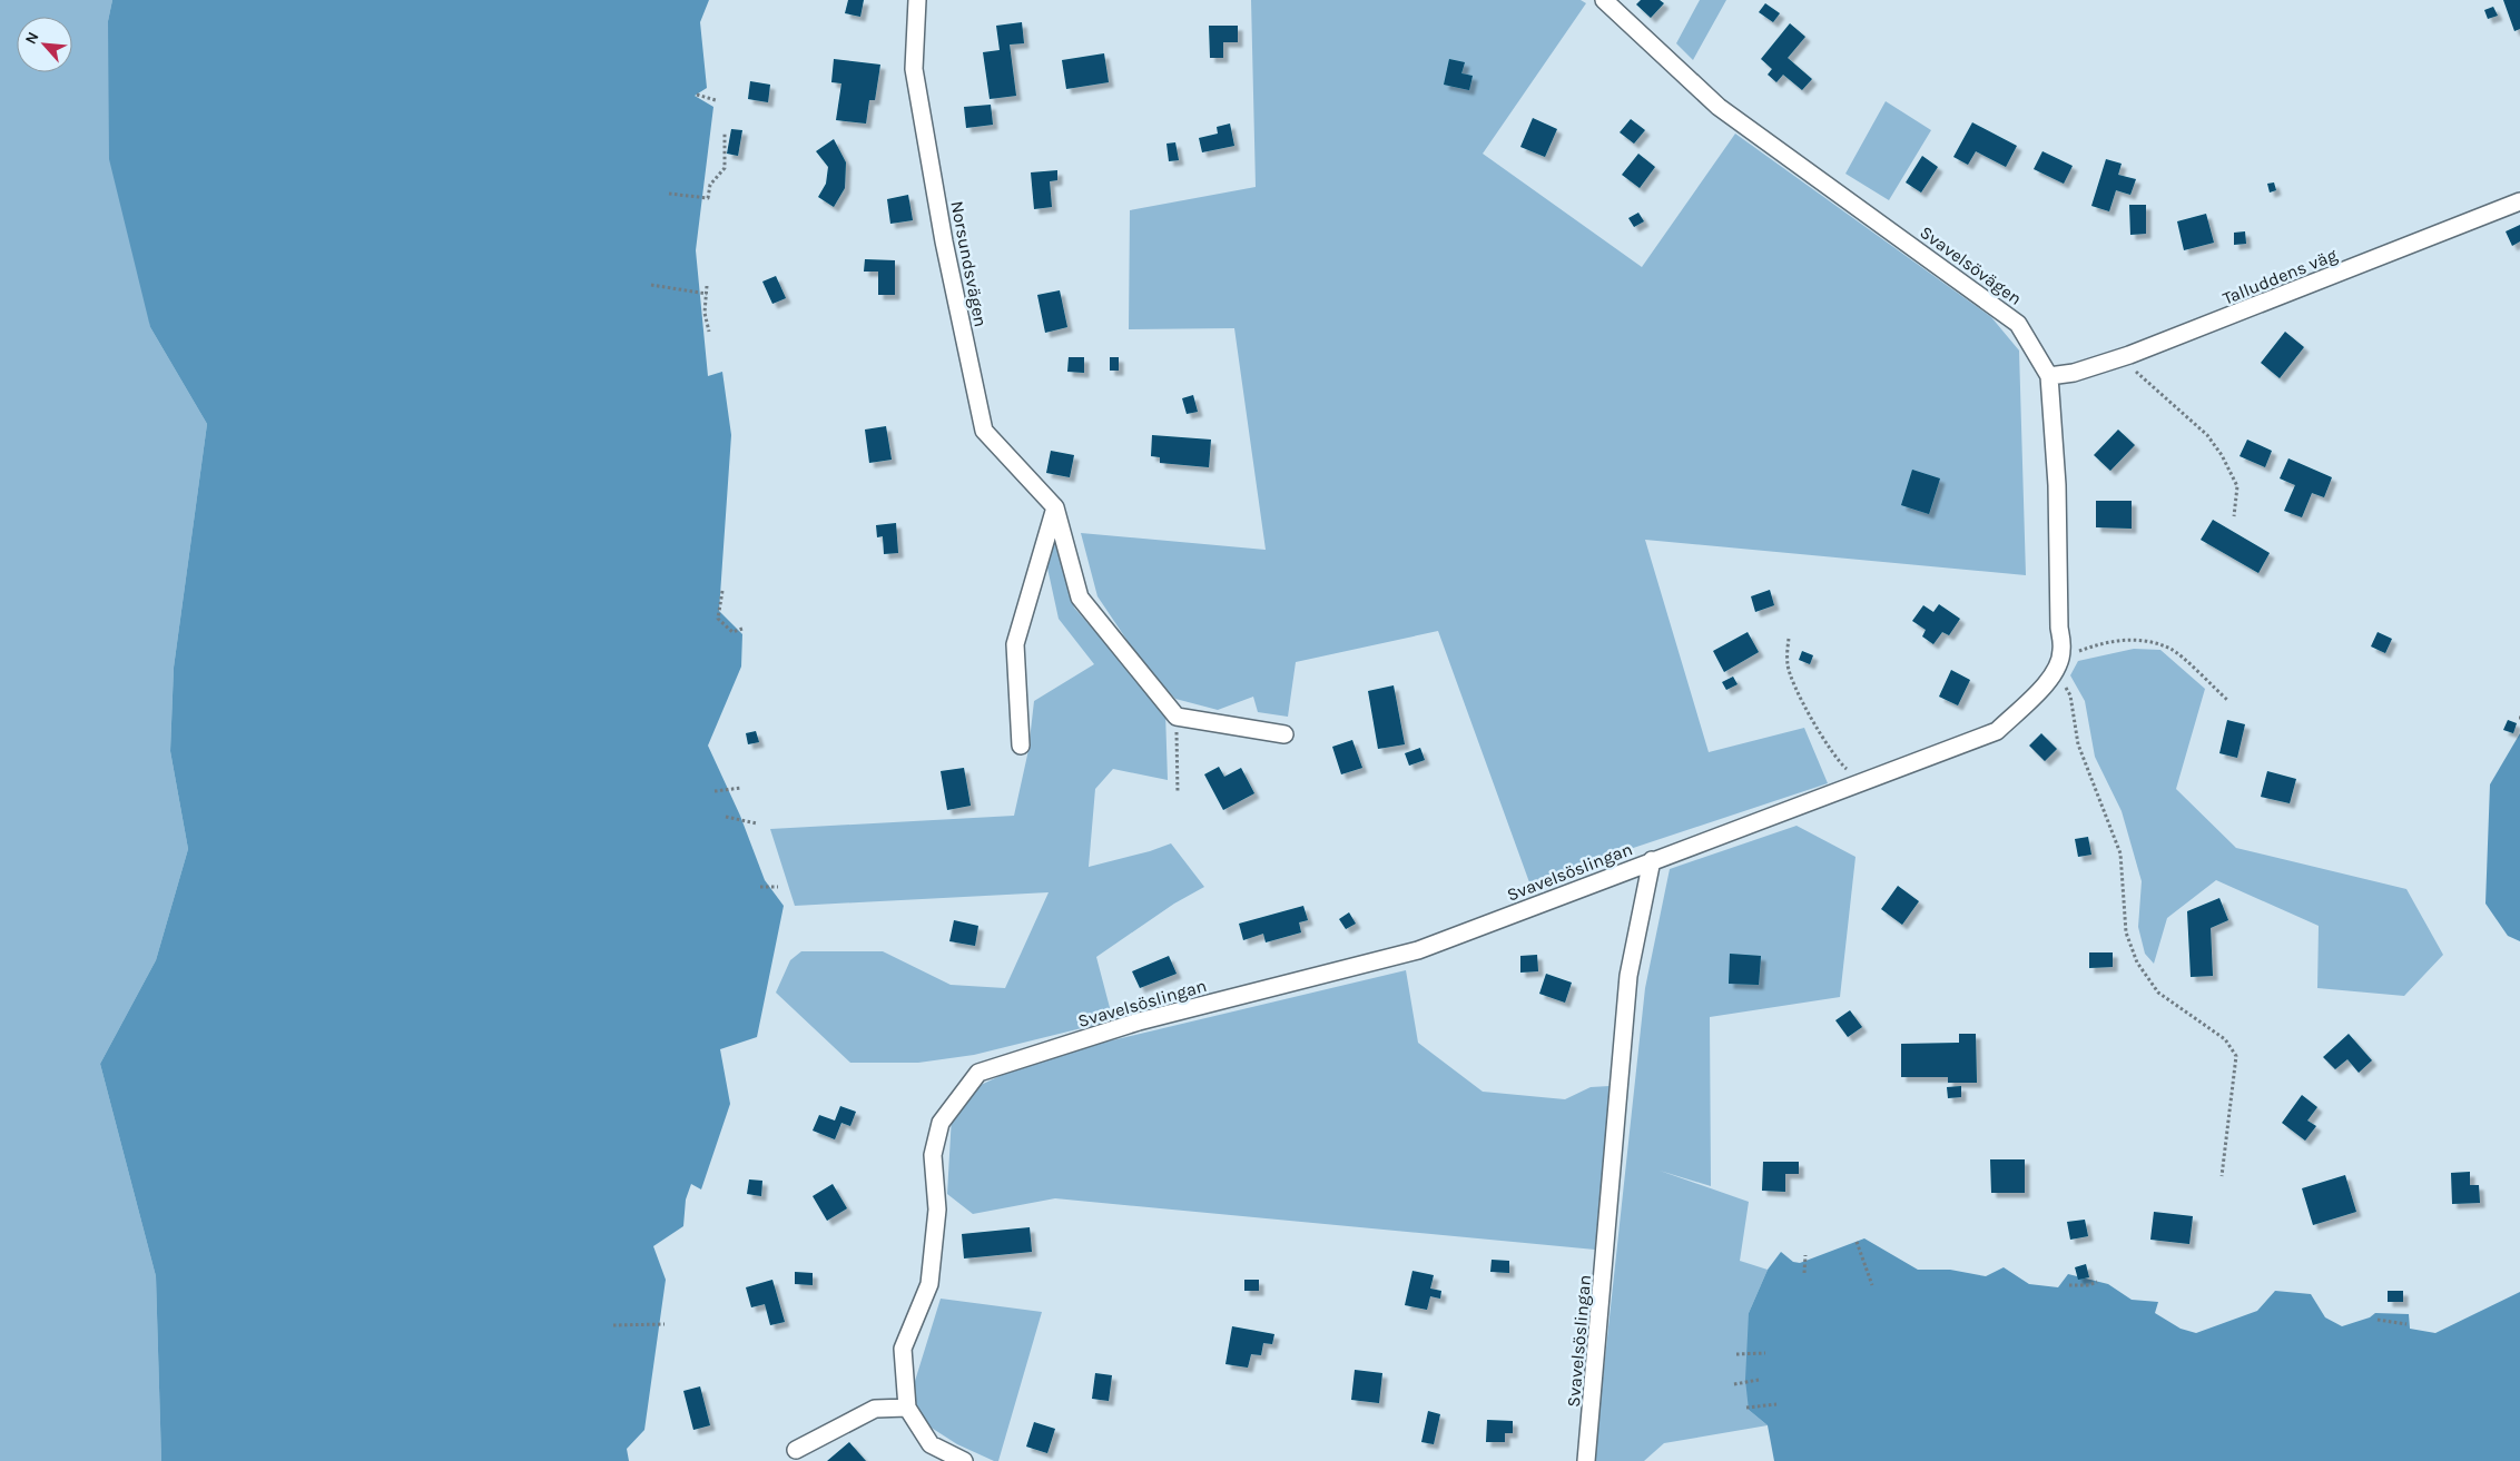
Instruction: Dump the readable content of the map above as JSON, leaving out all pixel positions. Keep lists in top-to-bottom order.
{
  "streets": {
    "street": [
      "Norsundsvägen",
      "Svavelsövägen",
      "Talluddens väg",
      "Svavelsöslingan"
    ]
  },
  "crossings": [
    ["Svavelsövägen", "Talluddens väg"],
    ["Svavelsövägen", "Svavelsöslingan"]
  ],
  "north": "top left"
}
